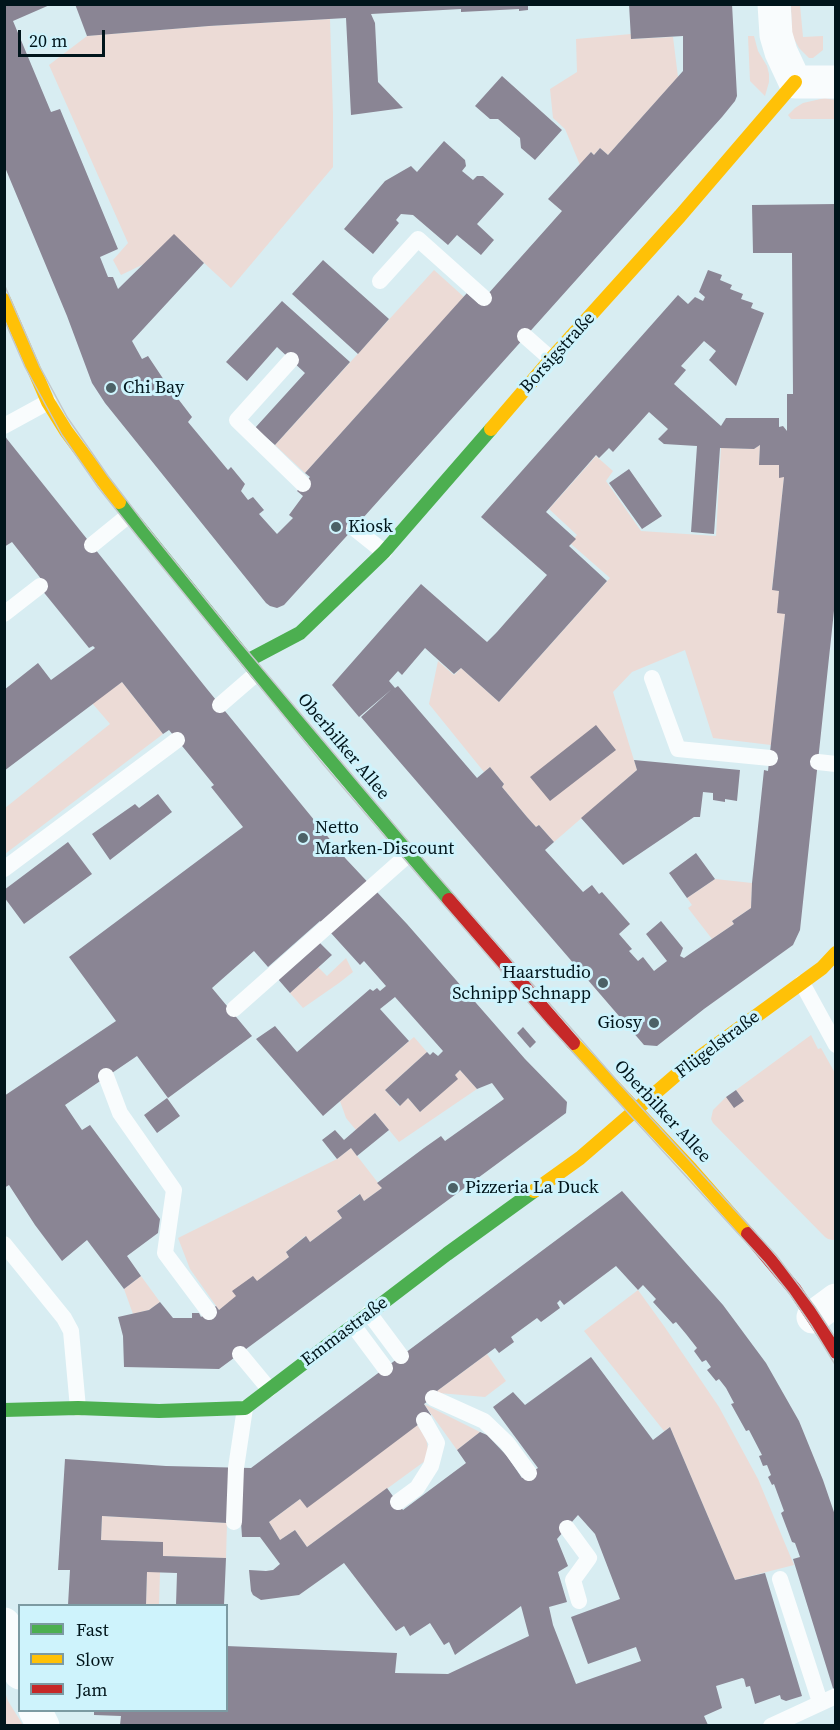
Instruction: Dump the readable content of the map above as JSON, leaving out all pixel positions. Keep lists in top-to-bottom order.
{
  "streets": {
    "street": [
      "Borsigstraße",
      "Oberbilker Allee",
      "Flügelstraße",
      "Emmastraße"
    ]
  },
  "crossings": [
    ["Borsigstraße", "Oberbilker Allee"],
    ["Oberbilker Allee", "Flügelstraße"],
    ["Oberbilker Allee", "Emmastraße"],
    ["Flügelstraße", "Emmastraße"]
  ],
  "places": [
    "Chi Bay",
    "Kiosk",
    "Netto Marken-Discount",
    "Haarstudio Schnipp Schnapp",
    "Giosy",
    "Pizzeria La Duck"
  ],
  "legend": ["Fast", "Slow", "Jam"],
  "scale_bar": "20 m"
}
